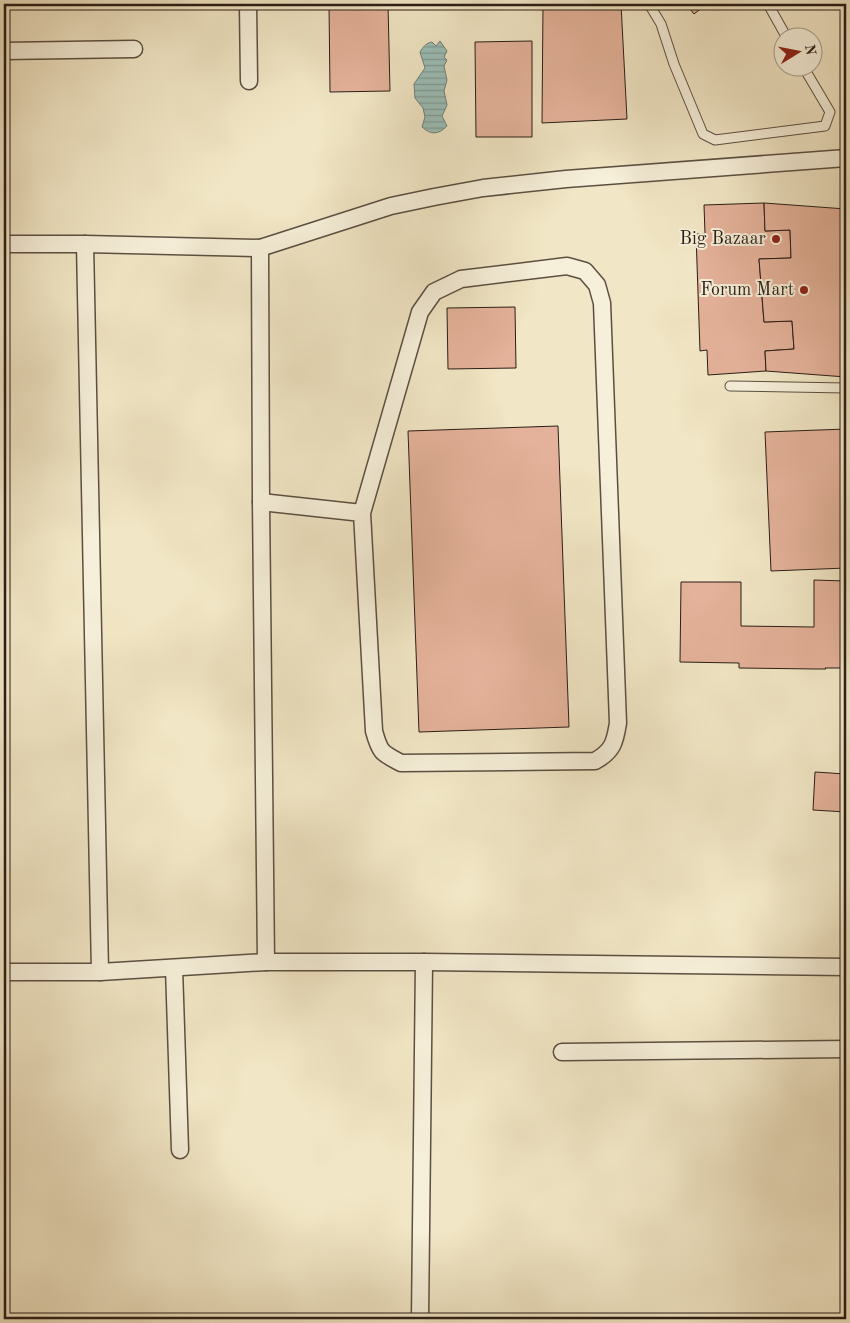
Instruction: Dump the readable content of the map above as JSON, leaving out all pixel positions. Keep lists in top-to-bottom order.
{
  "places": ["Big Bazaar", "Forum Mart"],
  "north": "right"
}
